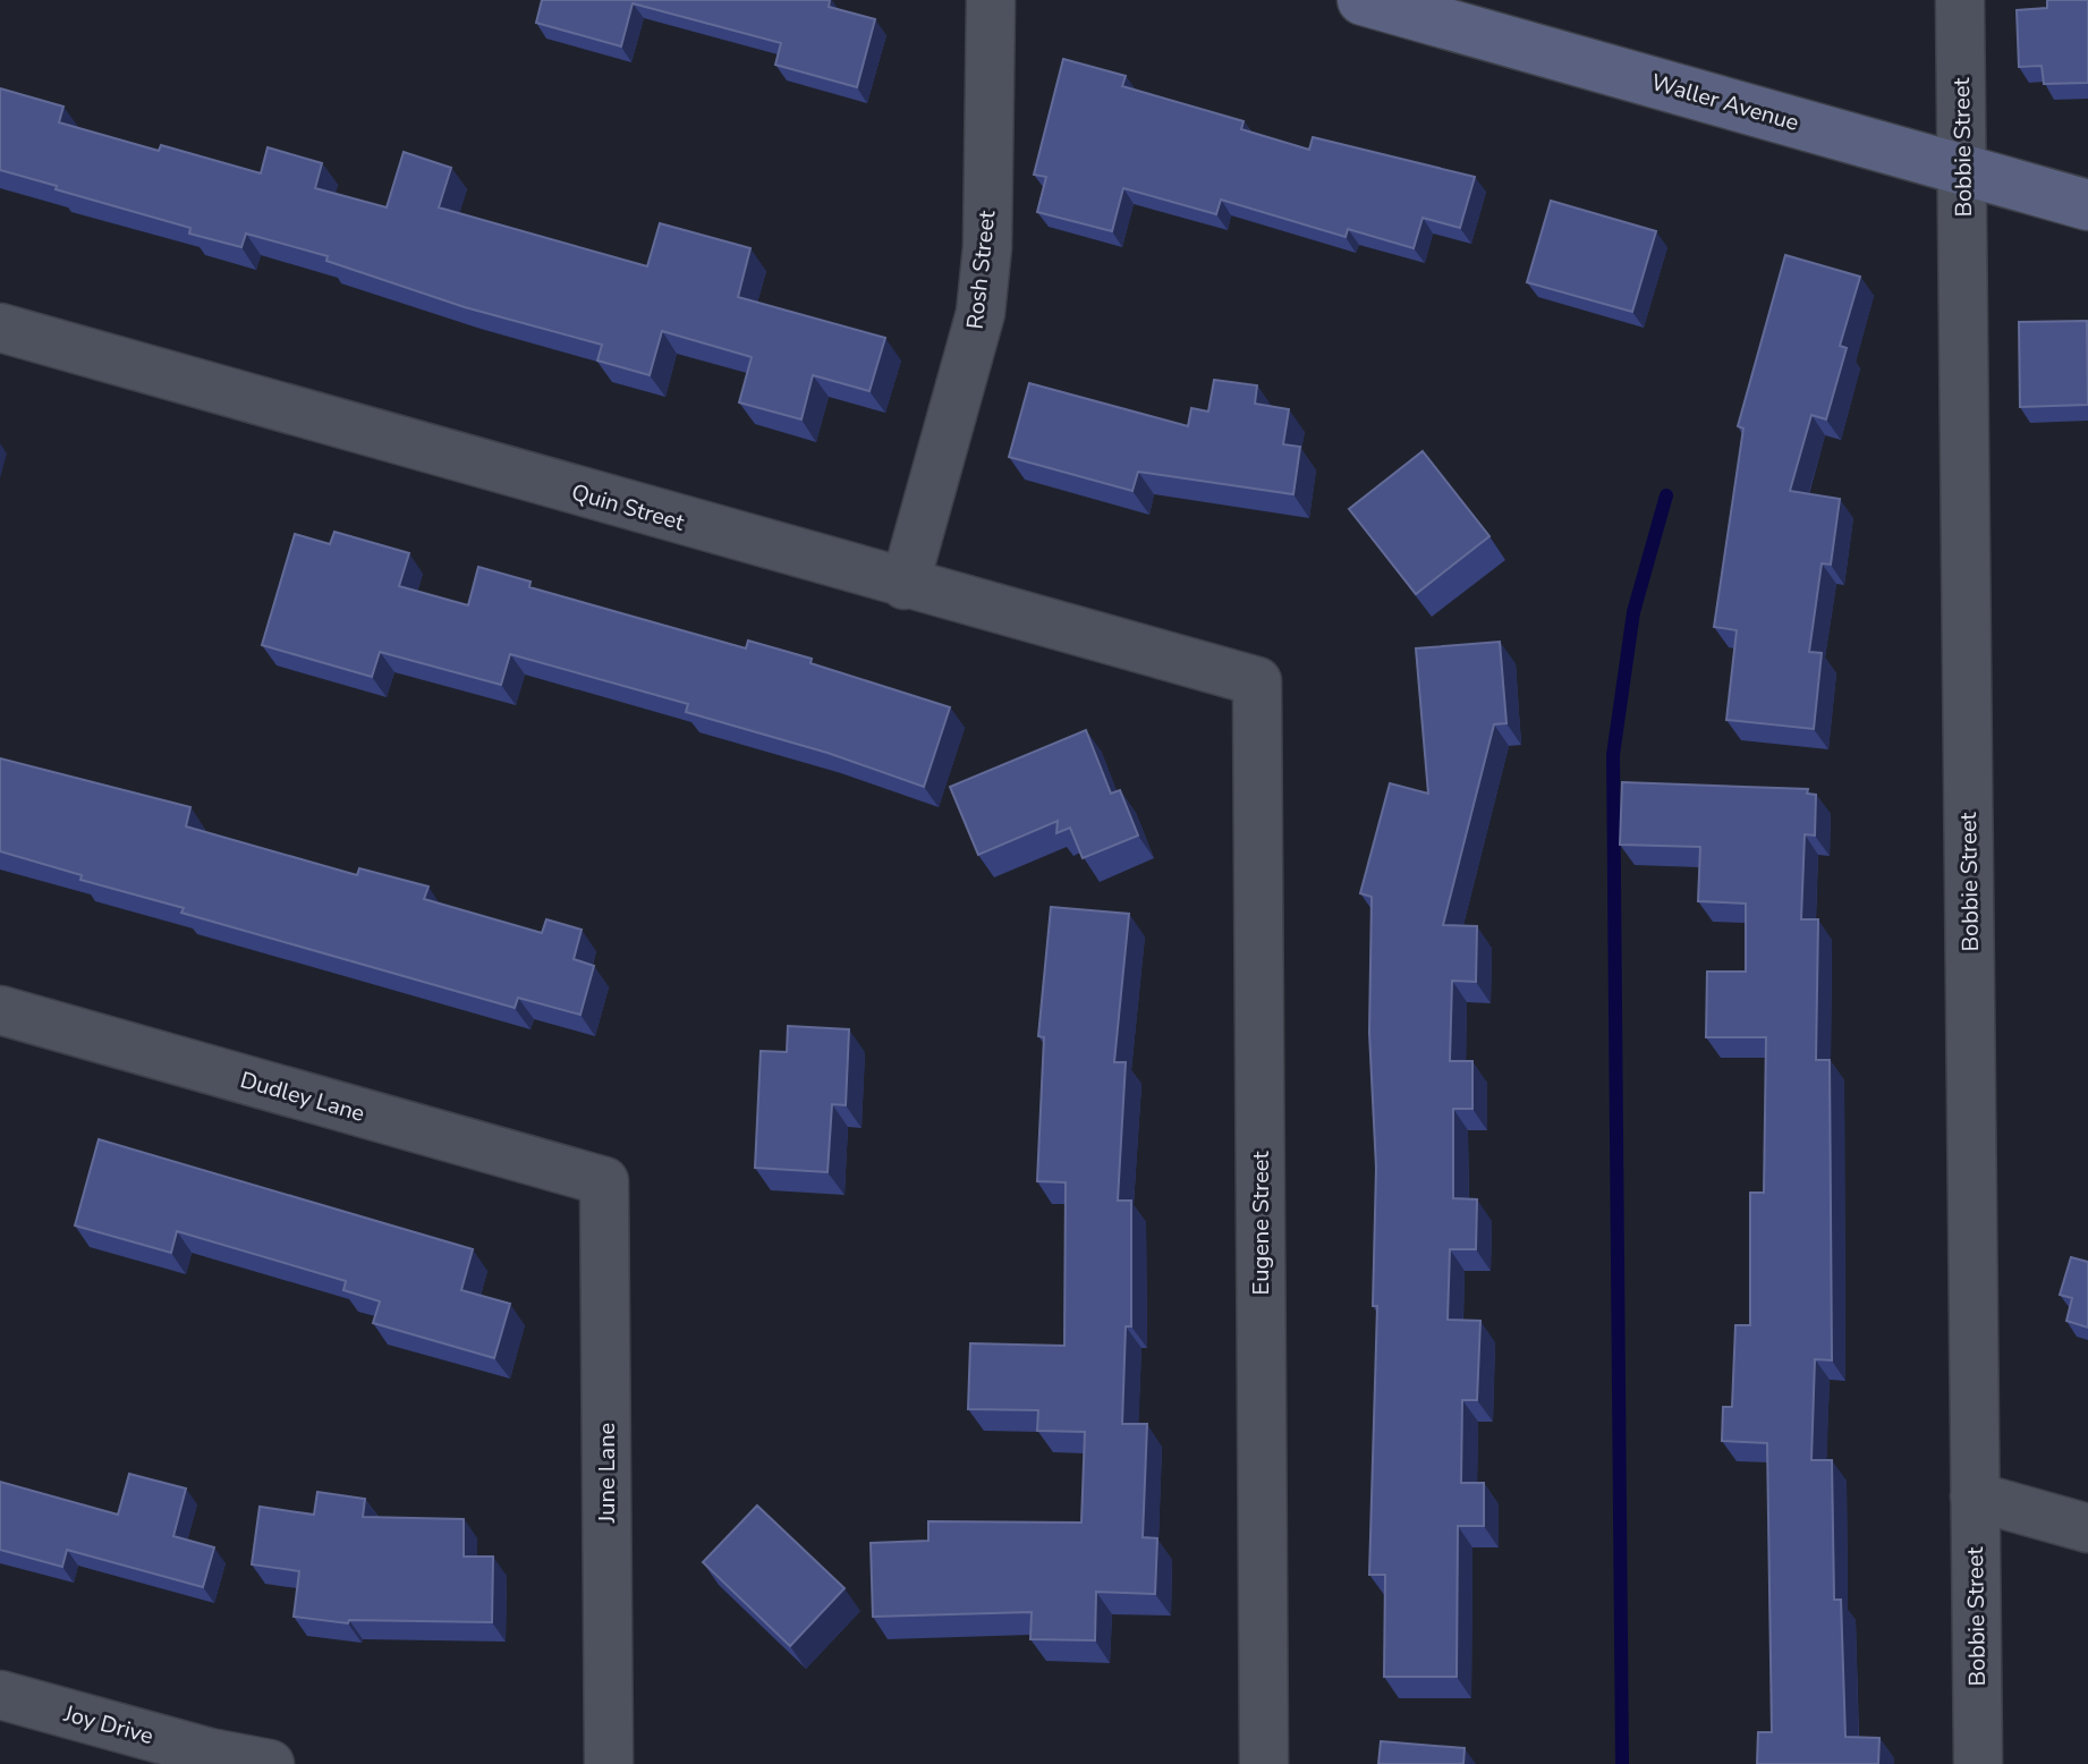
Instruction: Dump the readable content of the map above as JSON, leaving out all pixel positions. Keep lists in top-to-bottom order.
{
  "streets": {
    "street": [
      "Waller Avenue",
      "Bobbie Street",
      "Rosh Street",
      "Quin Street",
      "Dudley Lane",
      "Eugene Street",
      "June Lane",
      "Joy Drive"
    ]
  },
  "crossings": [
    ["Waller Avenue", "Bobbie Street"],
    ["Rosh Street", "Quin Street"],
    ["Quin Street", "Eugene Street"],
    ["Dudley Lane", "June Lane"]
  ]
}
